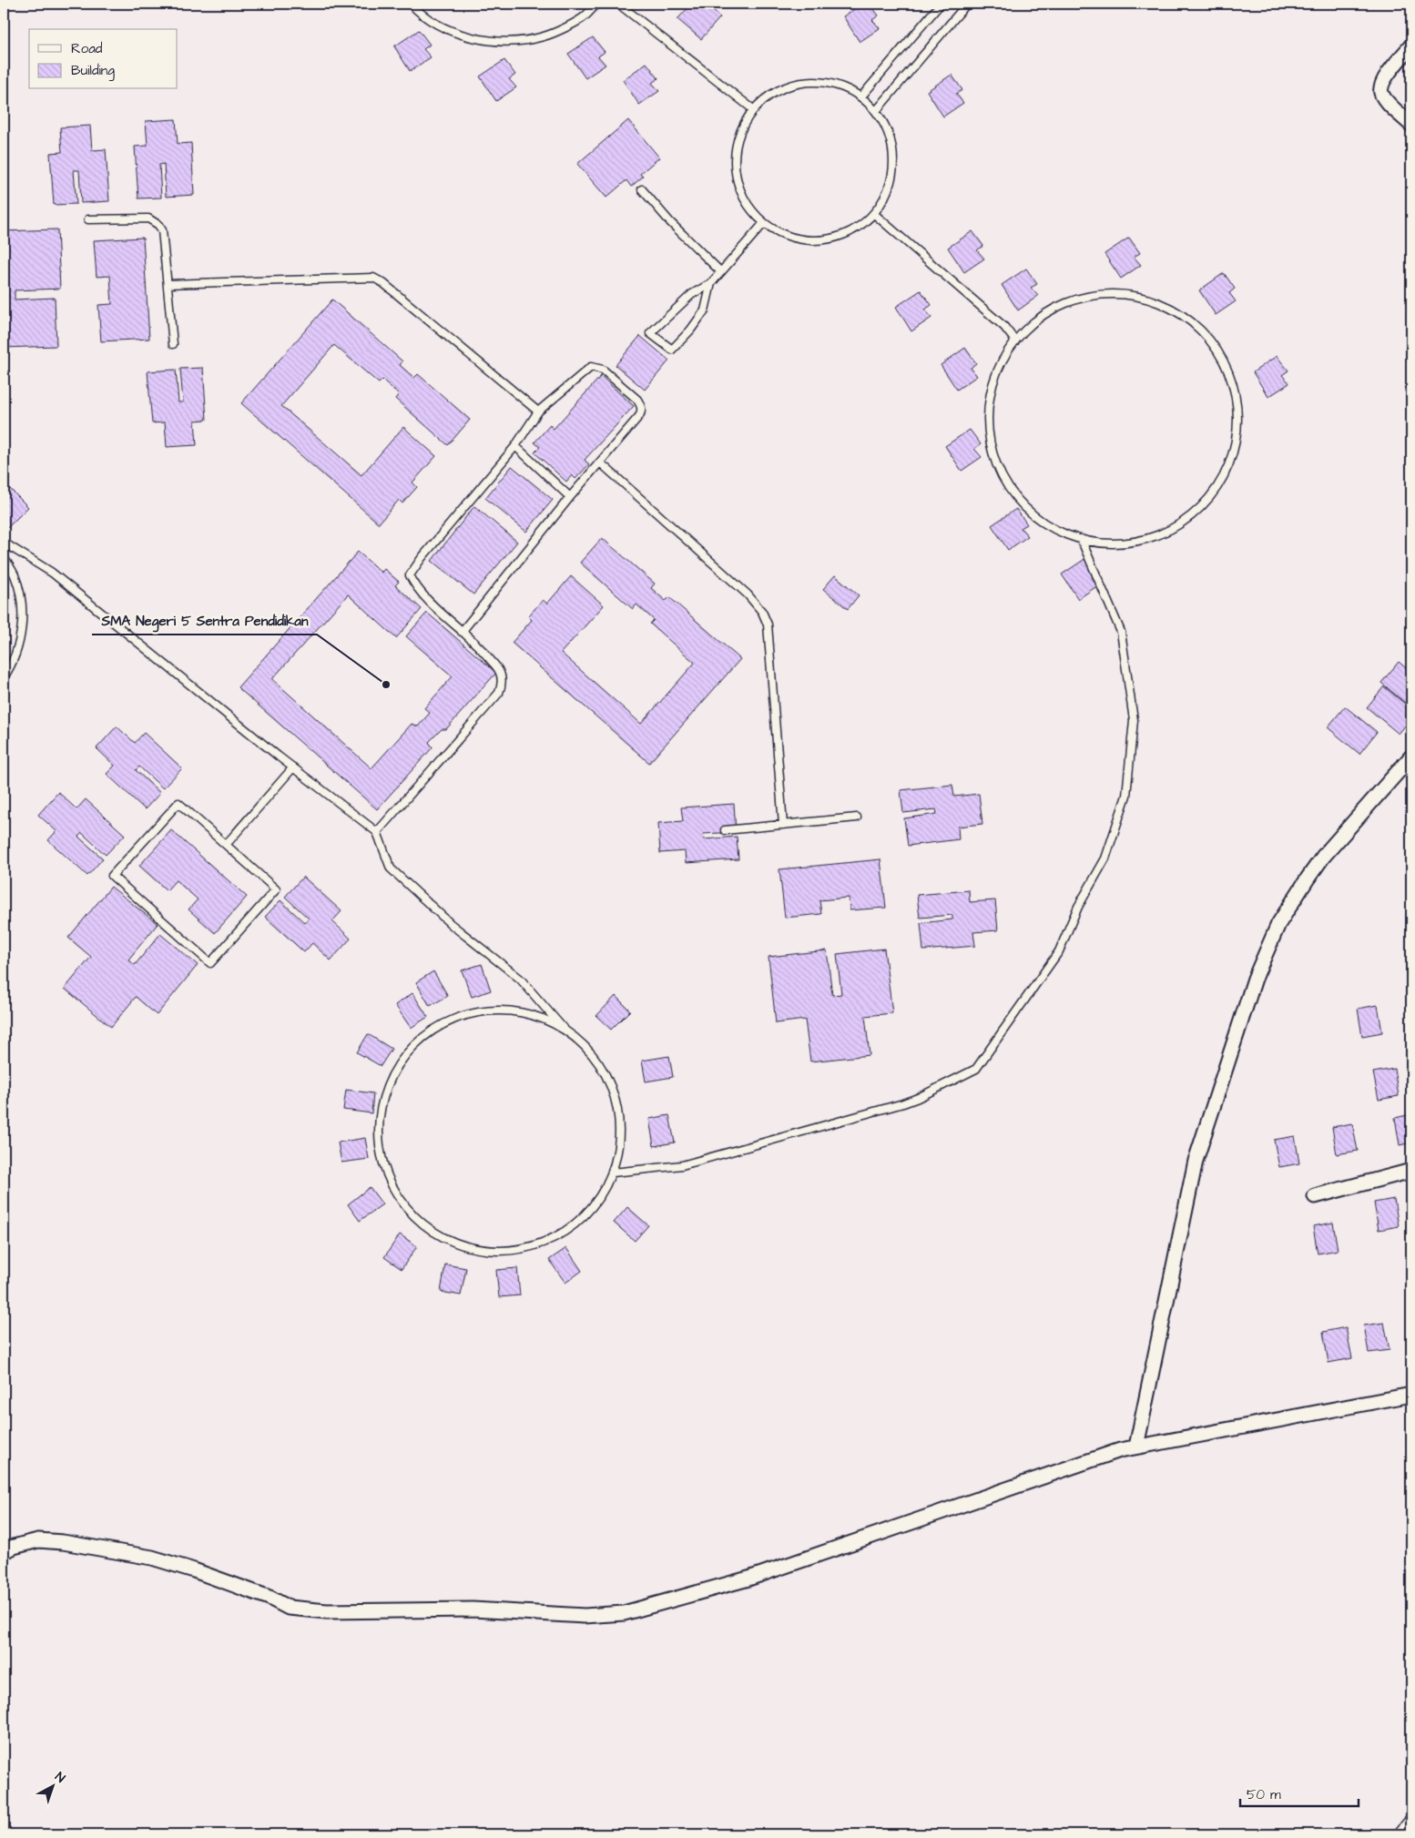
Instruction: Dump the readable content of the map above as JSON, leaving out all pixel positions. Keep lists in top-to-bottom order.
{
  "places": ["SMA Negeri 5 Sentra Pendidikan"],
  "legend": ["Road", "Building"],
  "scale_bar": "50 m",
  "north": "top right"
}
